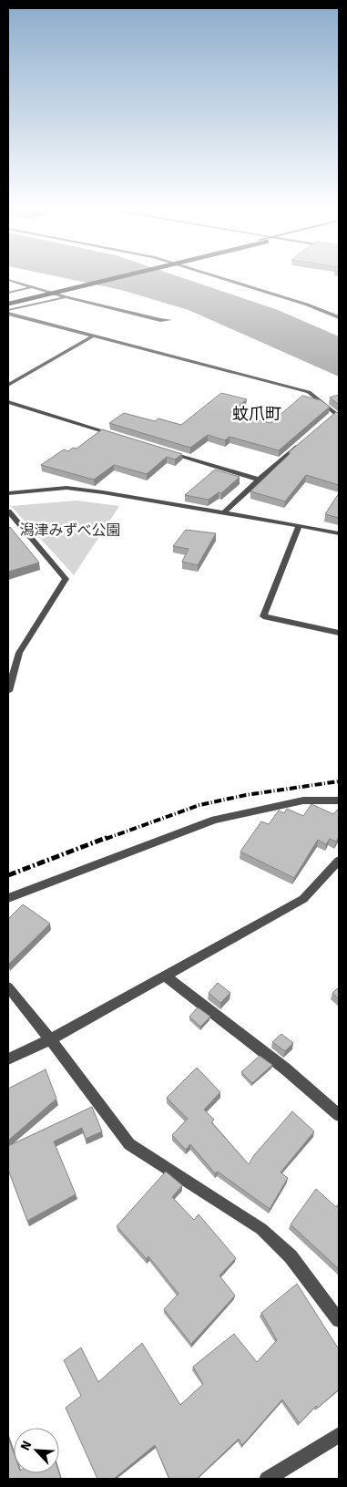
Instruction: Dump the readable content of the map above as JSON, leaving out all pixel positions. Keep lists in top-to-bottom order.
{
  "districts": ["蚊爪町"],
  "parks": ["潟津みずべ公園"],
  "north": "top left"
}
